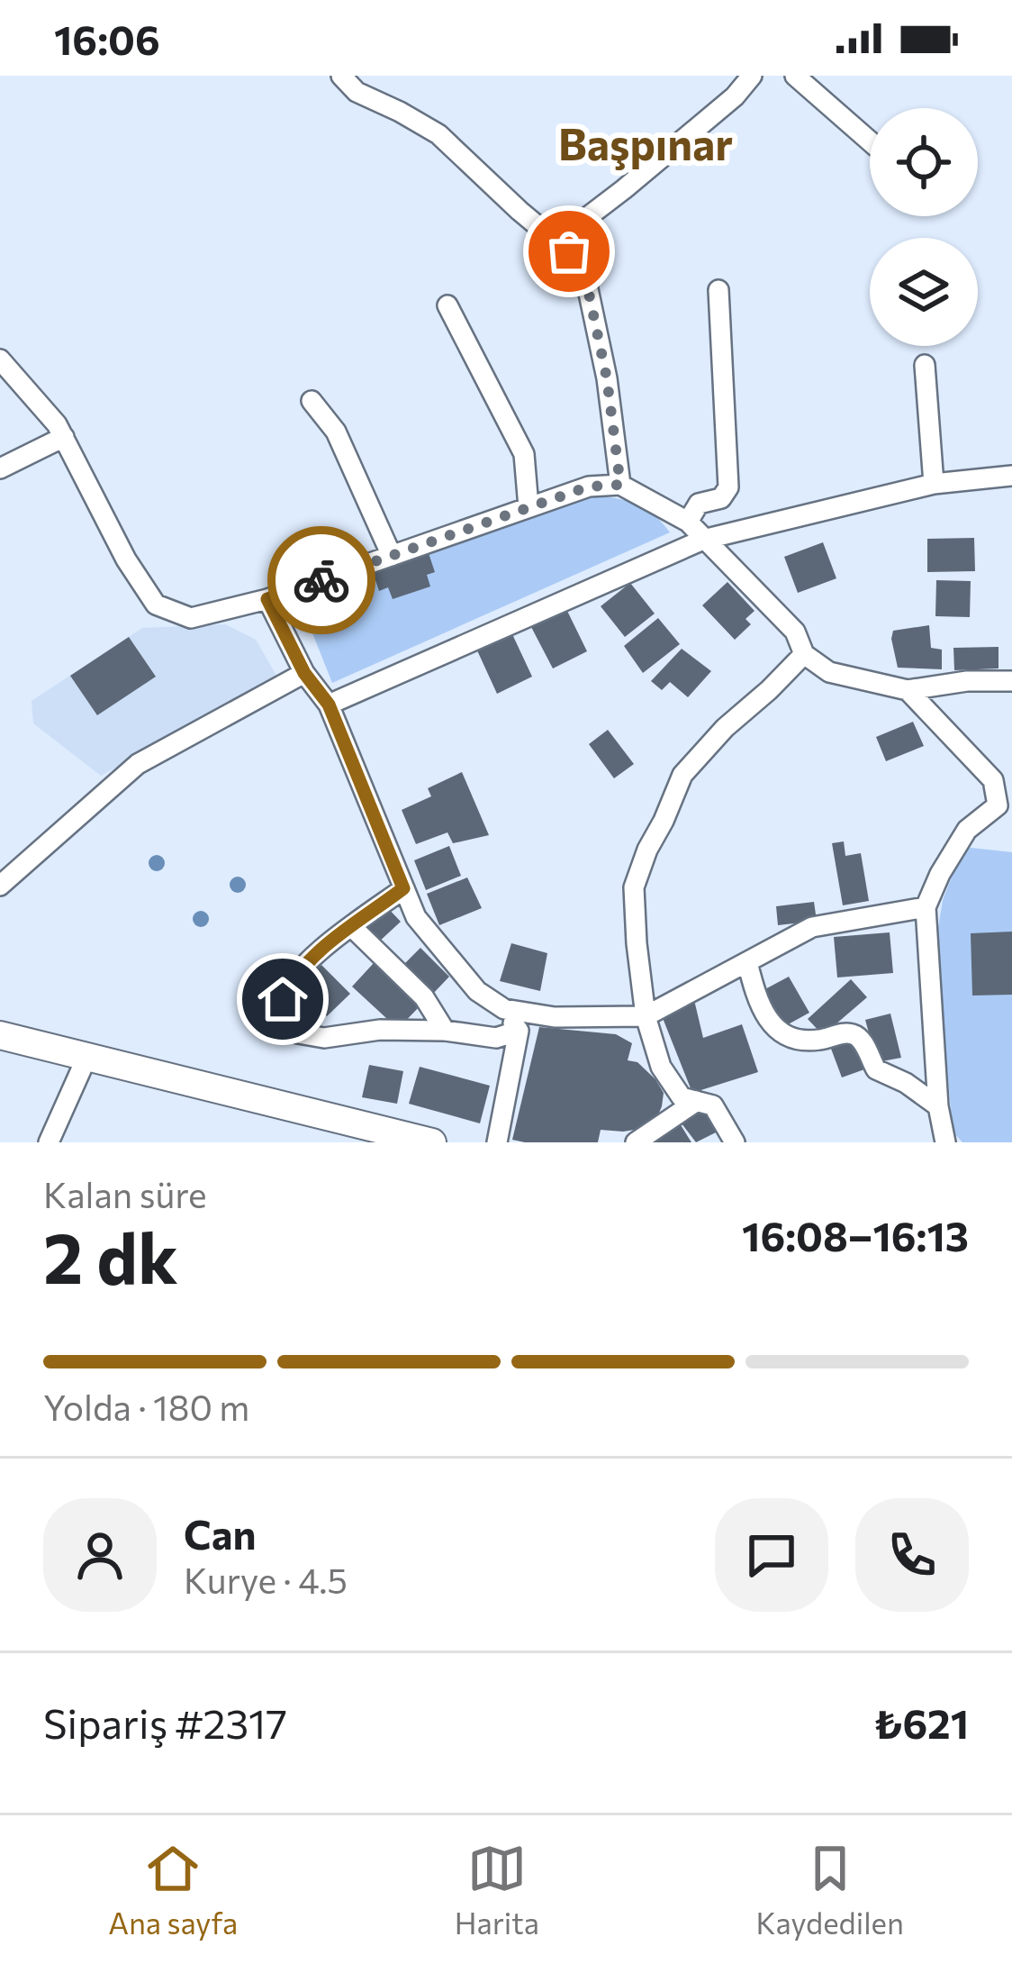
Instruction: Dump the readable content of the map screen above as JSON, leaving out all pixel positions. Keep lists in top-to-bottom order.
{
  "districts": ["Başpınar"],
  "page": {
    "status": "16:06",
    "heading": ["2 dk", "Kalan süre", "16:08–16:13"],
    "panel": [
      "Can",
      "Kurye · 4.5",
      "Sipariş #2317",
      "₺621"
    ],
    "bar": "Yolda · 180 m",
    "tabs": ["Ana sayfa", "Harita", "Kaydedilen"]
  }
}
